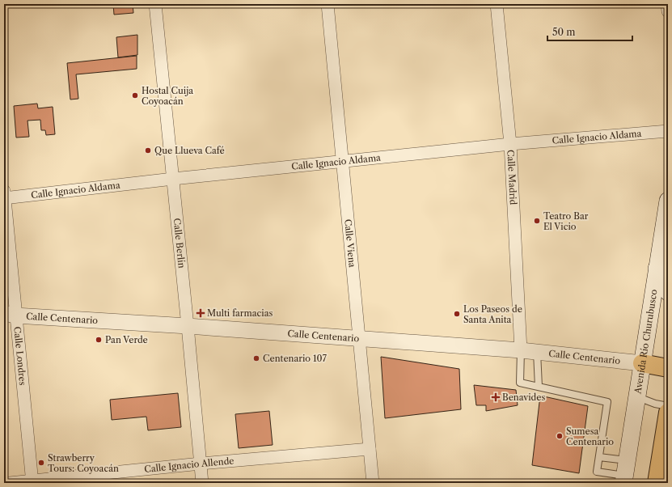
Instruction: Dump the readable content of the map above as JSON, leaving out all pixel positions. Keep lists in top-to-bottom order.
{
  "streets": {
    "main road": ["Avenida Río Churubusco"],
    "street": [
      "Calle Ignacio Aldama",
      "Calle Madrid",
      "Calle Berlín",
      "Calle Viena",
      "Calle Centenario",
      "Calle Londres",
      "Calle Ignacio Allende"
    ]
  },
  "crossings": [
    ["Calle Ignacio Aldama", "Calle Madrid"],
    ["Calle Ignacio Aldama", "Calle Berlín"],
    ["Calle Ignacio Aldama", "Calle Viena"],
    ["Calle Ignacio Aldama", "Calle Londres"],
    ["Calle Madrid", "Calle Centenario"],
    ["Calle Berlín", "Calle Centenario"],
    ["Calle Berlín", "Calle Ignacio Allende"],
    ["Calle Viena", "Calle Centenario"],
    ["Calle Viena", "Calle Ignacio Allende"],
    ["Calle Centenario", "Avenida Río Churubusco"],
    ["Calle Centenario", "Calle Londres"],
    ["Calle Londres", "Calle Ignacio Allende"]
  ],
  "places": {
    "other": [
      "Hostal Cuija Coyoacán",
      "Que Llueva Café",
      "Teatro Bar El Vicio",
      "Los Paseos de Santa Anita",
      "Pan Verde",
      "Centenario 107",
      "Sumesa Centenario",
      "Strawberry Tours: Coyoacán"
    ],
    "health": ["Multi farmacias", "Benavides"]
  },
  "scale_bar": "50 m"
}
